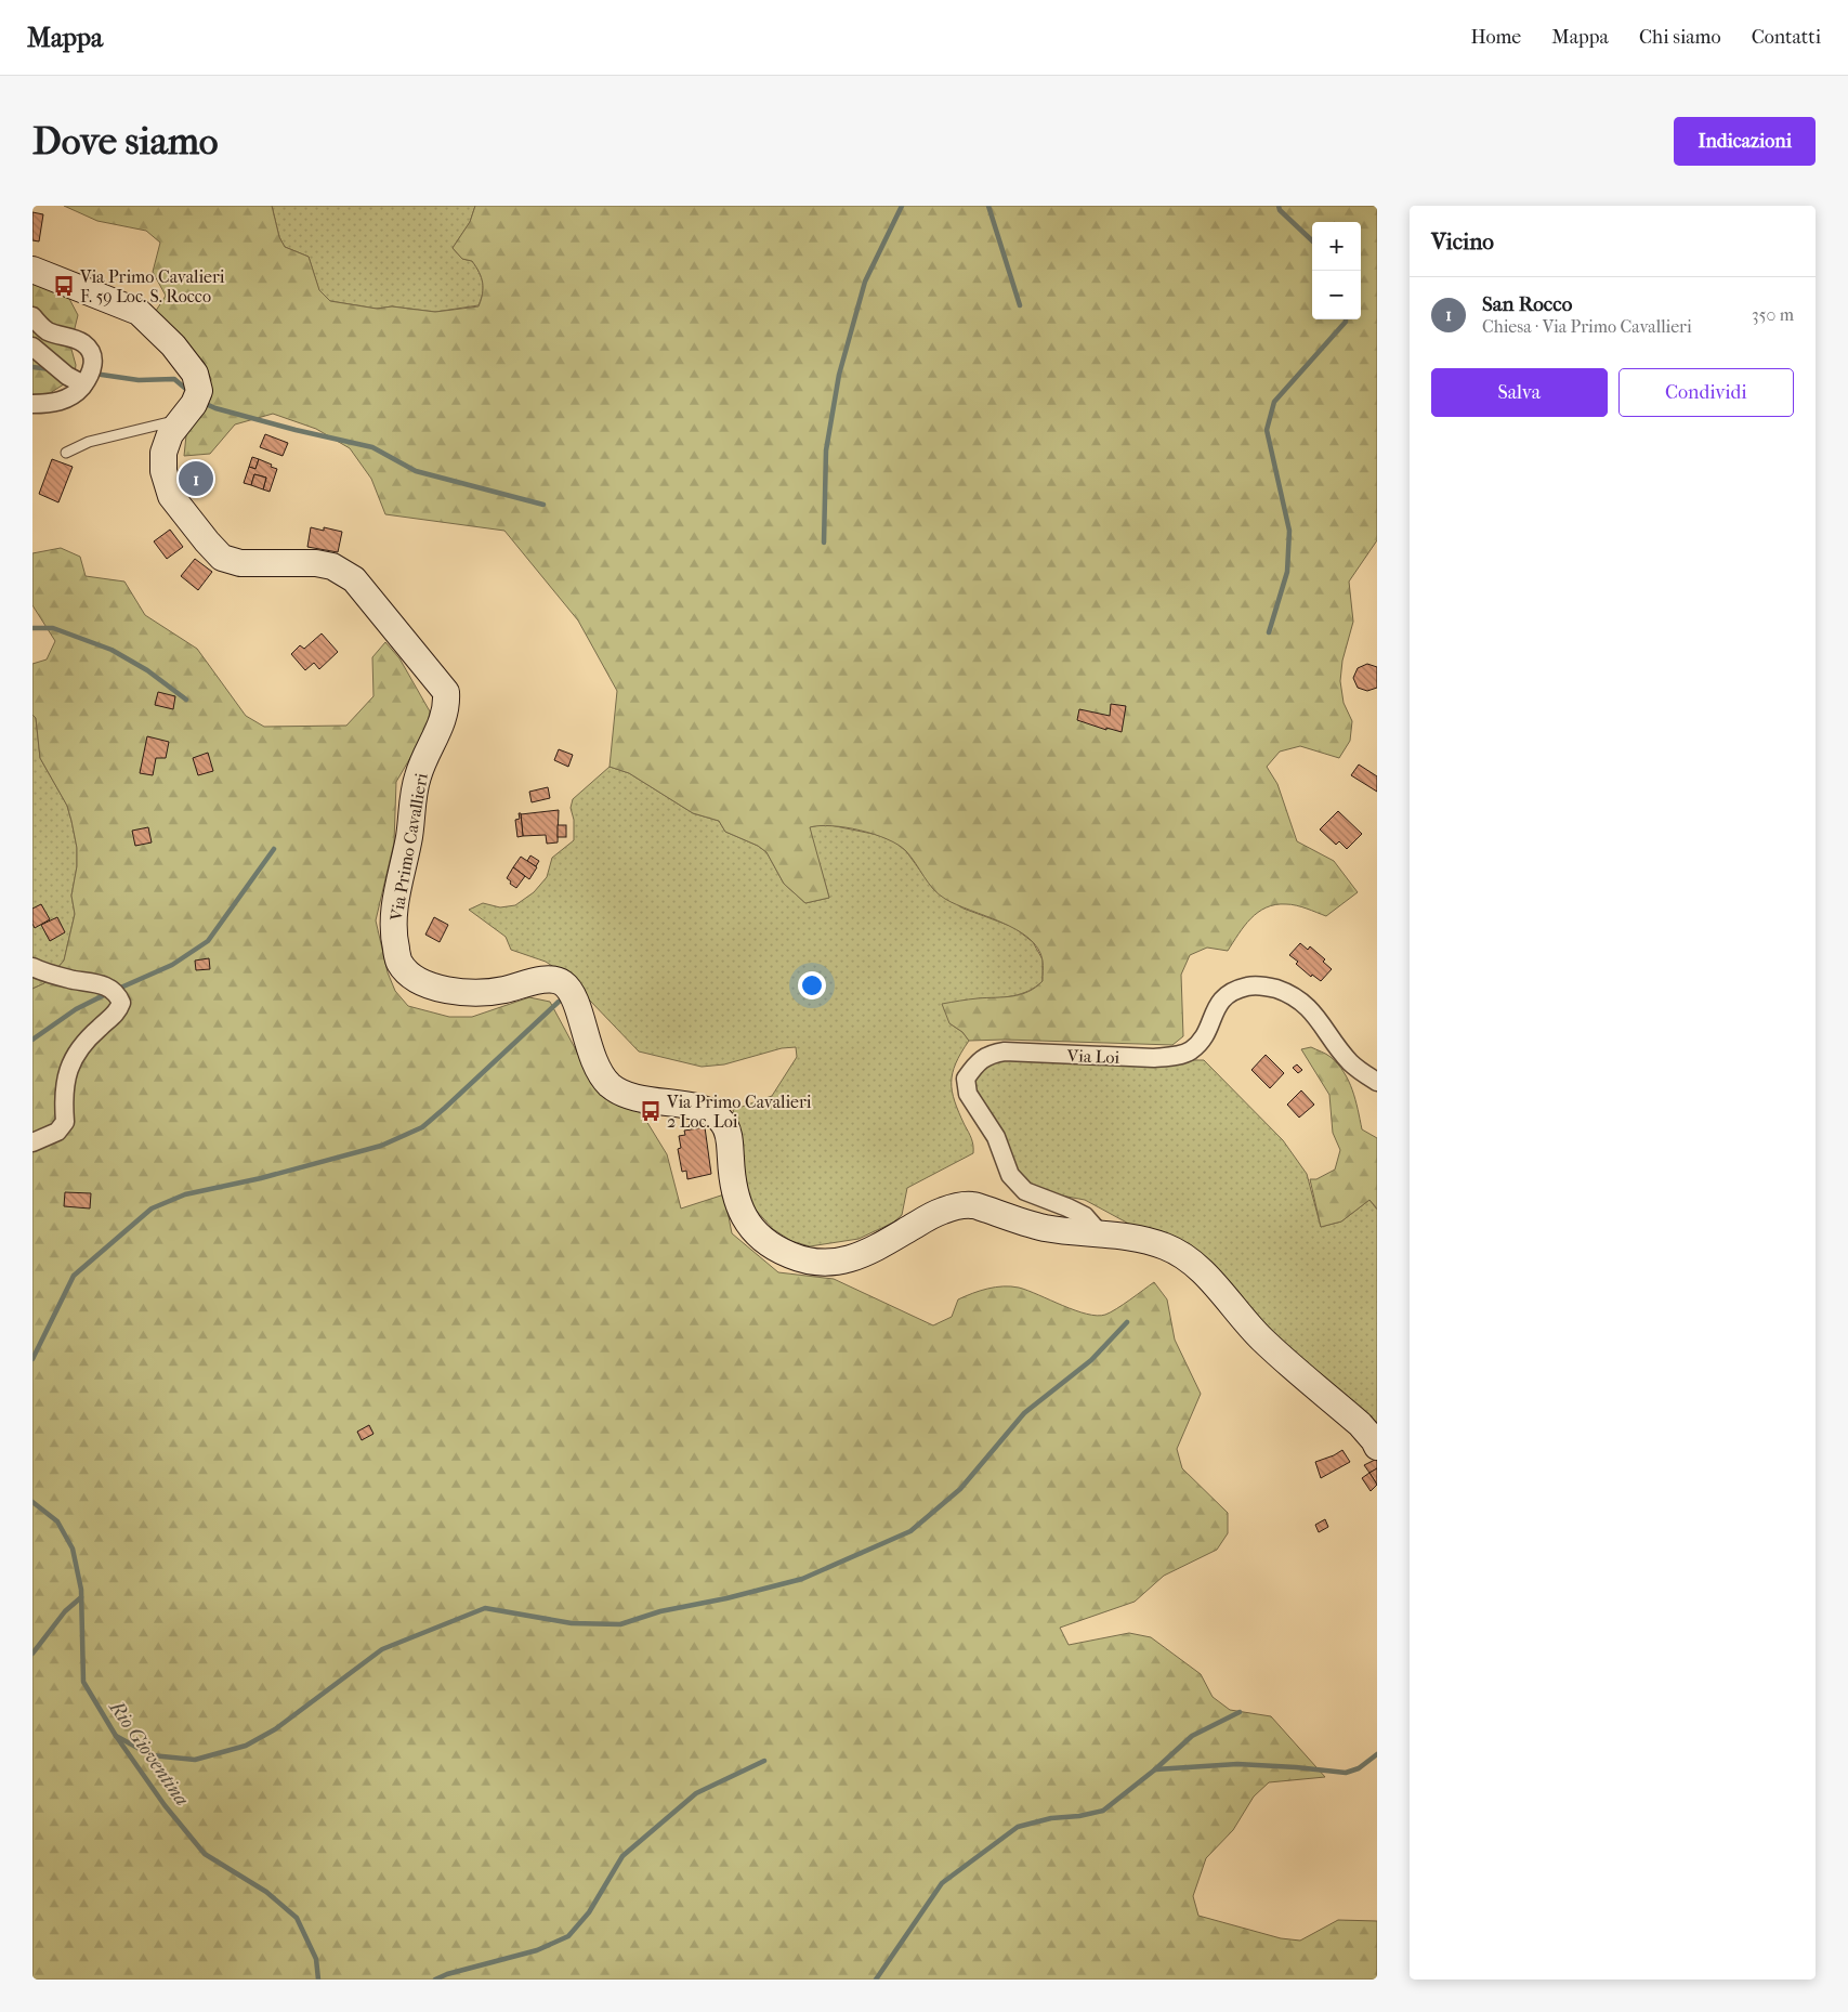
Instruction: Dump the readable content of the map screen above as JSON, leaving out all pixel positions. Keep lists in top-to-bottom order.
{
  "streets": {
    "main road": ["Via Primo Cavallieri"],
    "street": ["Via Loi"]
  },
  "crossings": [
    ["Via Primo Cavallieri", "Via Loi"]
  ],
  "water": ["Rio Gioventina"],
  "places": {
    "bus stop": ["Via Primo Cavalieri F. 59 Loc. S. Rocco", "Via Primo Cavalieri 2 Loc. Loi"]
  },
  "page": {
    "header": "Mappa",
    "nav": [
      "Home",
      "Mappa",
      "Chi siamo",
      "Contatti"
    ],
    "buttons": [
      "Indicazioni",
      ["Salva", "Condividi"]
    ],
    "title": "Dove siamo",
    "heading": "Vicino",
    "map_buttons": ["+", "−"],
    "list": [
      {
        "mark": "1",
        "name": "San Rocco",
        "note": "Chiesa · Via Primo Cavallieri",
        "value": "350 m"
      }
    ],
    "pins": "1"
  }
}
